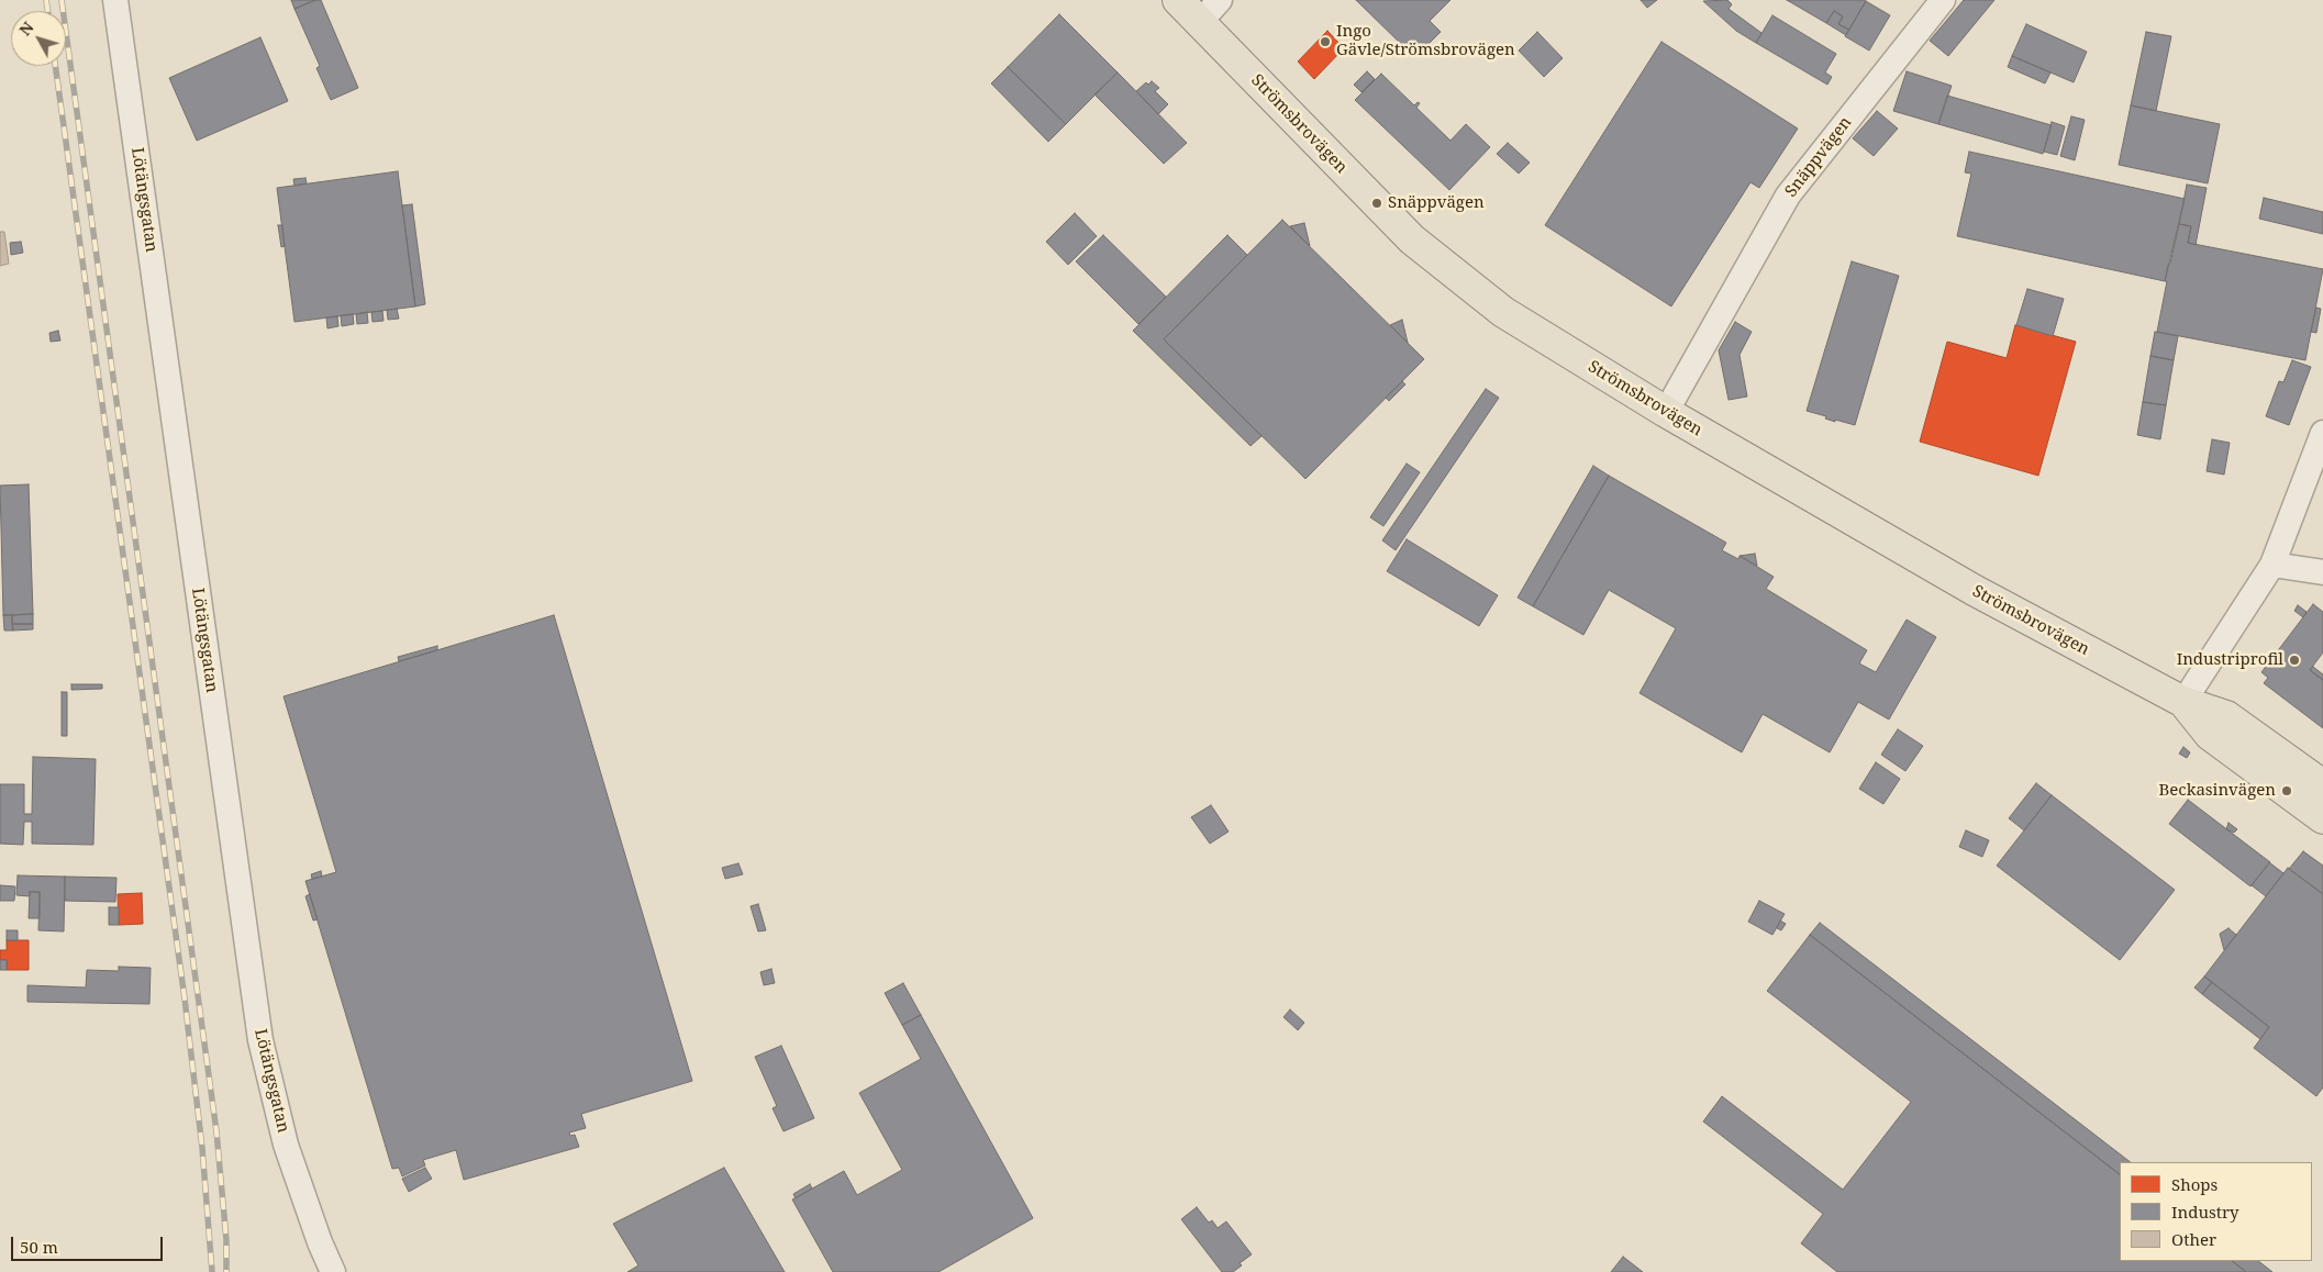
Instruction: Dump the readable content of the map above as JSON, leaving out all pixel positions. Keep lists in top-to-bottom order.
{
  "streets": {
    "main road": ["Strömsbrovägen"],
    "street": ["Snäppvägen", "Lötängsgatan"]
  },
  "crossings": [
    ["Strömsbrovägen", "Snäppvägen"]
  ],
  "places": [
    "Ingo Gävle/Strömsbrovägen",
    "Snäppvägen",
    "Industriprofil",
    "Beckasinvägen"
  ],
  "legend": ["Shops", "Industry", "Other"],
  "scale_bar": "50 m",
  "north": "top left"
}
